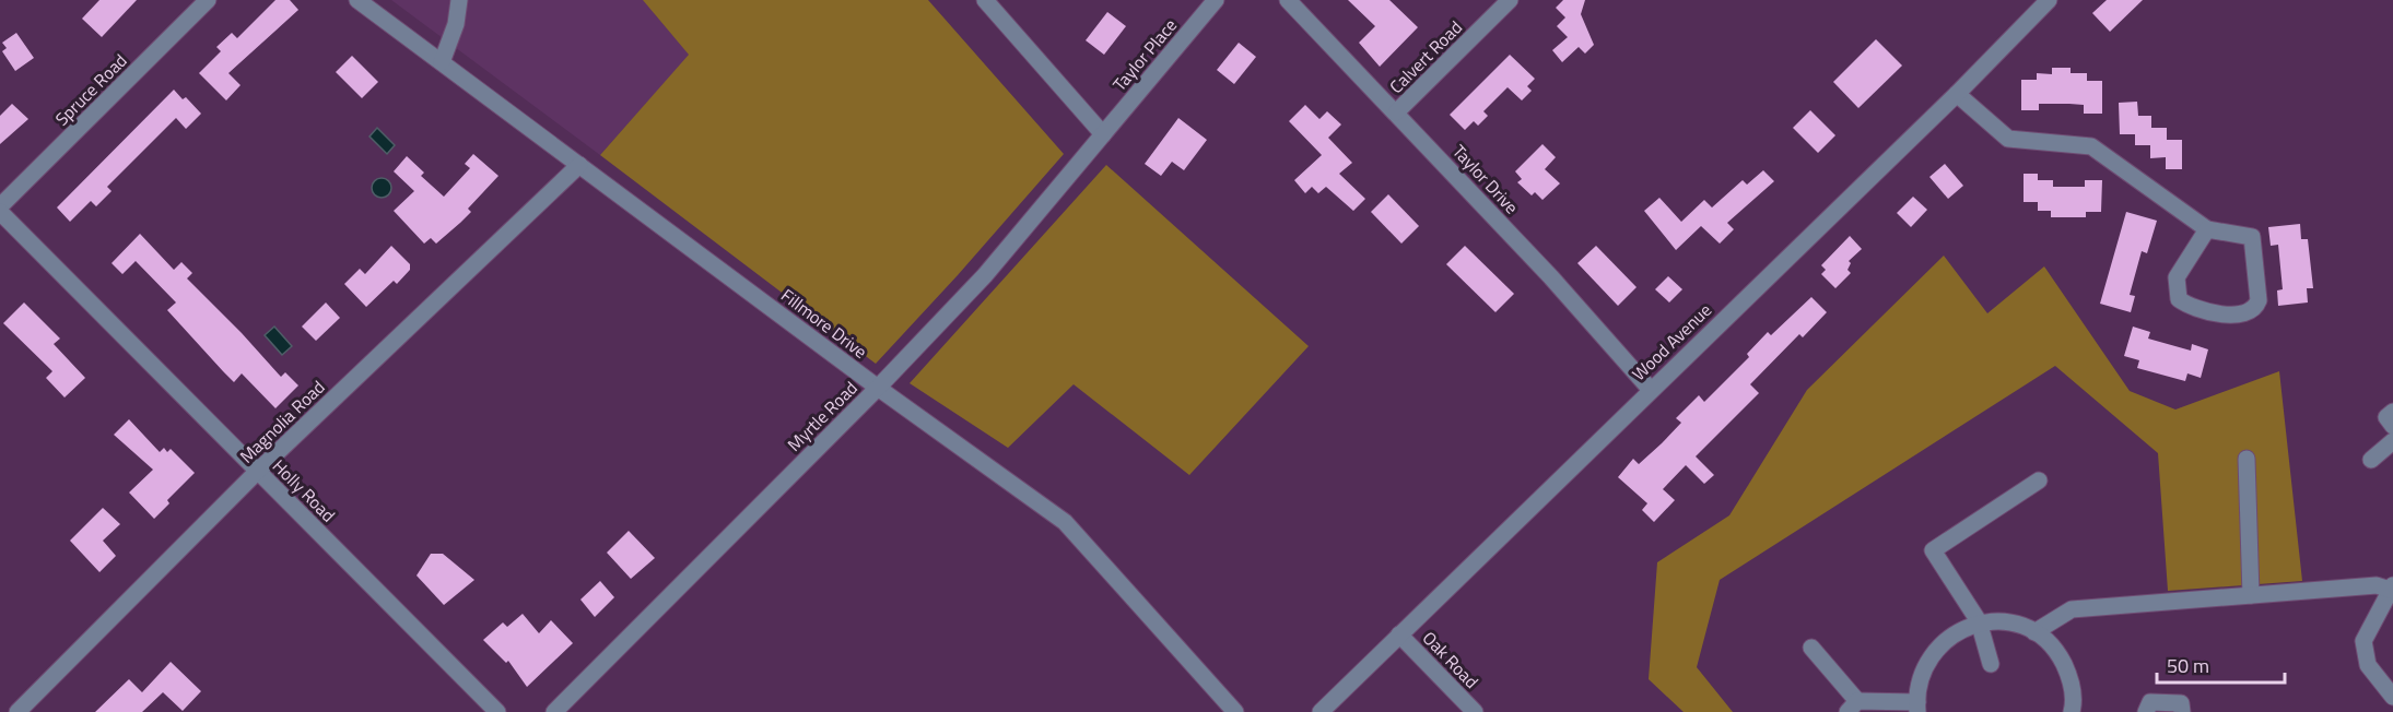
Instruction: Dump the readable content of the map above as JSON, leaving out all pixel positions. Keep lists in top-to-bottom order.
{
  "streets": {
    "street": [
      "Taylor Place",
      "Calvert Road",
      "Spruce Road",
      "Taylor Drive",
      "Fillmore Drive",
      "Wood Avenue",
      "Myrtle Road",
      "Magnolia Road",
      "Holly Road",
      "Oak Road"
    ]
  },
  "crossings": [
    ["Taylor Place", "Myrtle Road"],
    ["Calvert Road", "Taylor Drive"],
    ["Taylor Drive", "Wood Avenue"],
    ["Fillmore Drive", "Myrtle Road"],
    ["Fillmore Drive", "Magnolia Road"],
    ["Wood Avenue", "Oak Road"],
    ["Magnolia Road", "Holly Road"]
  ],
  "scale_bar": "50 m"
}
